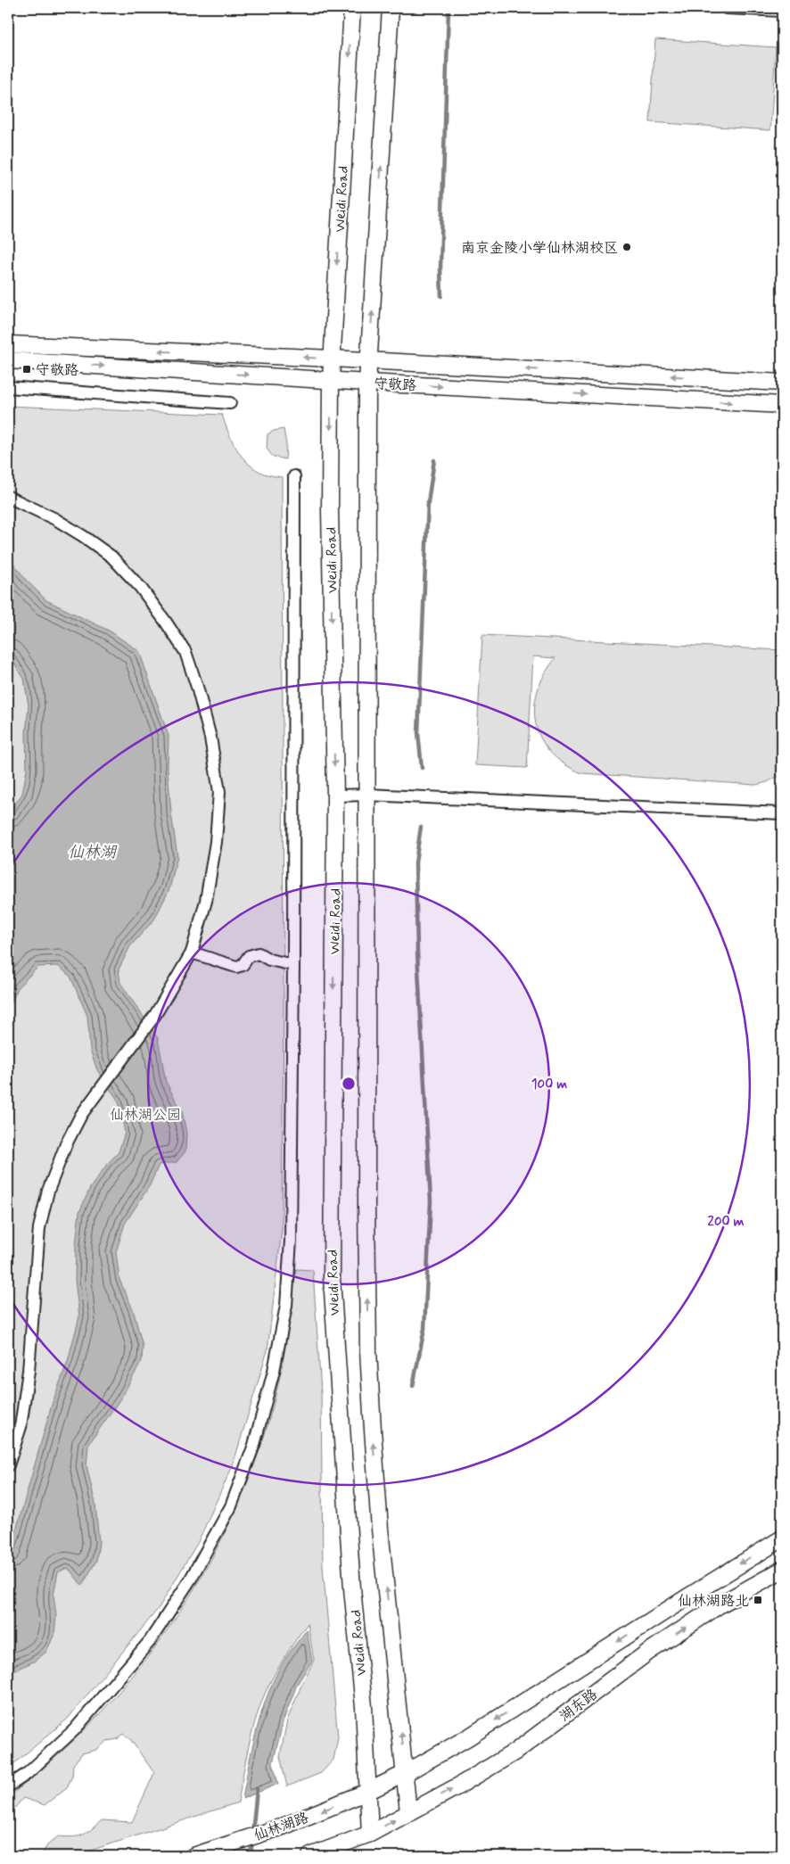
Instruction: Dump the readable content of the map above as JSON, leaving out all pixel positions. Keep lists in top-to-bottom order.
{
  "streets": {
    "main road": [
      "Weidi Road",
      "守敬路",
      "湖东路",
      "仙林湖路"
    ]
  },
  "crossings": [
    ["Weidi Road", "守敬路"],
    ["Weidi Road", "湖东路"],
    ["Weidi Road", "仙林湖路"],
    ["湖东路", "仙林湖路"]
  ],
  "water": ["仙林湖"],
  "parks": ["仙林湖公园"],
  "places": {
    "other": ["南京金陵小学仙林湖校区"],
    "transit": ["守敬路", "仙林湖路北"]
  },
  "rings": ["100 m", "200 m"]
}
